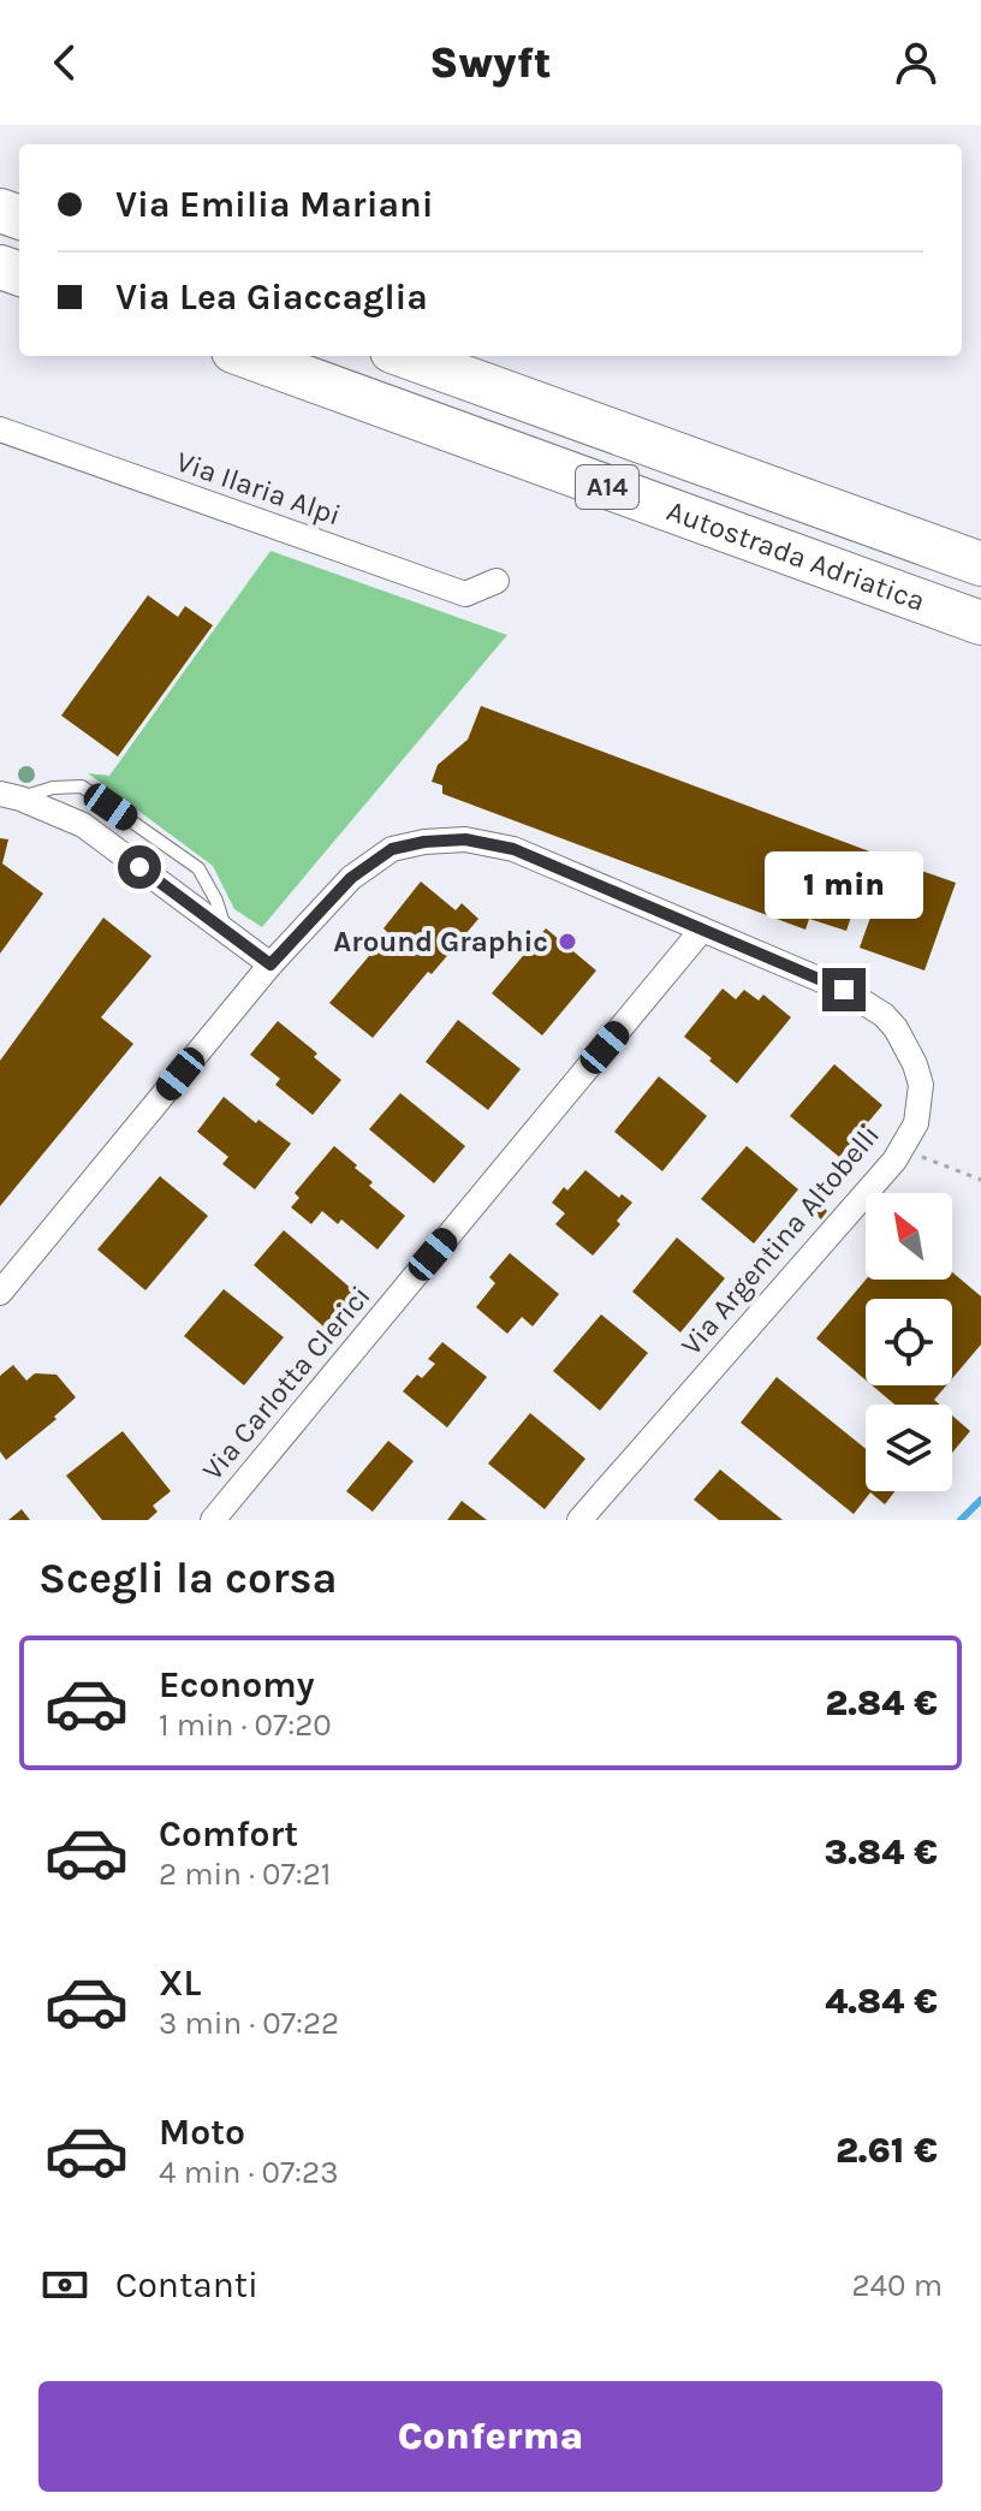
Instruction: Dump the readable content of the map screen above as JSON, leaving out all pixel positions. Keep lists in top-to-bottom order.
{
  "streets": {
    "highway": ["A14", "Autostrada Adriatica"],
    "street": ["Via Ilaria Alpi", "Via Argentina Altobelli", "Via Carlotta Clerici"]
  },
  "crossings": [
    ["Via Argentina Altobelli", "Via Carlotta Clerici"]
  ],
  "places": ["Around Graphic"],
  "north": "top left",
  "page": {
    "header": "Swyft",
    "banner": ["Via Emilia Mariani", "Via Lea Giaccaglia"],
    "bubble": "1 min",
    "heading": "Scegli la corsa",
    "list": [
      {
        "name": "Economy",
        "note": "1 min · 07:20",
        "value": "2.84 €"
      },
      {
        "name": "Comfort",
        "note": "2 min · 07:21",
        "value": "3.84 €"
      },
      {
        "name": "XL",
        "note": "3 min · 07:22",
        "value": "4.84 €"
      },
      {
        "name": "Moto",
        "note": "4 min · 07:23",
        "value": "2.61 €"
      }
    ],
    "pay": ["Contanti", "240 m"],
    "buttons": "Conferma"
  }
}
